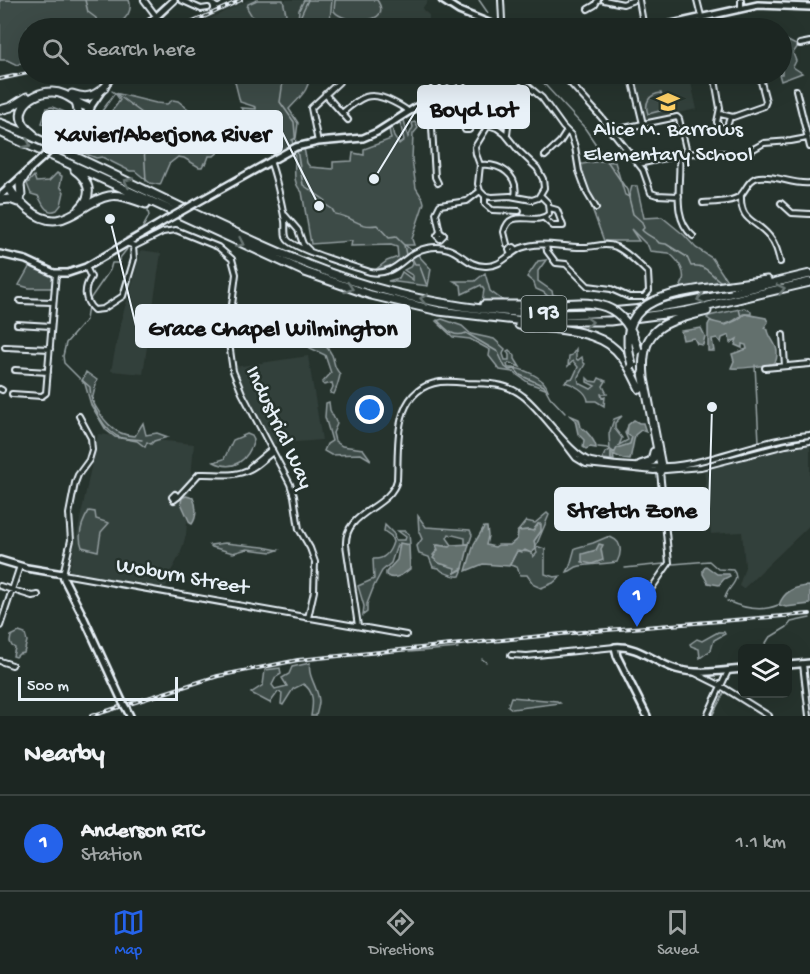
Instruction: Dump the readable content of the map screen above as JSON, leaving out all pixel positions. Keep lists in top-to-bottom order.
{
  "streets": {
    "highway": ["I 93"],
    "main road": ["Woburn Street"],
    "street": ["Industrial Way"]
  },
  "crossings": [
    ["Industrial Way", "Woburn Street"]
  ],
  "places": {
    "school or university": ["Alice M. Barrows Elementary School"],
    "other": [
      "Boyd Lot",
      "Xavier/Aberjona River",
      "Grace Chapel Wilmington",
      "Stretch Zone"
    ]
  },
  "scale_bar": "500 m",
  "page": {
    "search": "Search here",
    "pins": "1",
    "scale": "500 m",
    "heading": "Nearby",
    "list": [
      {
        "mark": "1",
        "name": "Anderson RTC",
        "note": "Station",
        "value": "1.1 km"
      }
    ],
    "nav": ["Map", "Directions", "Saved"]
  }
}
